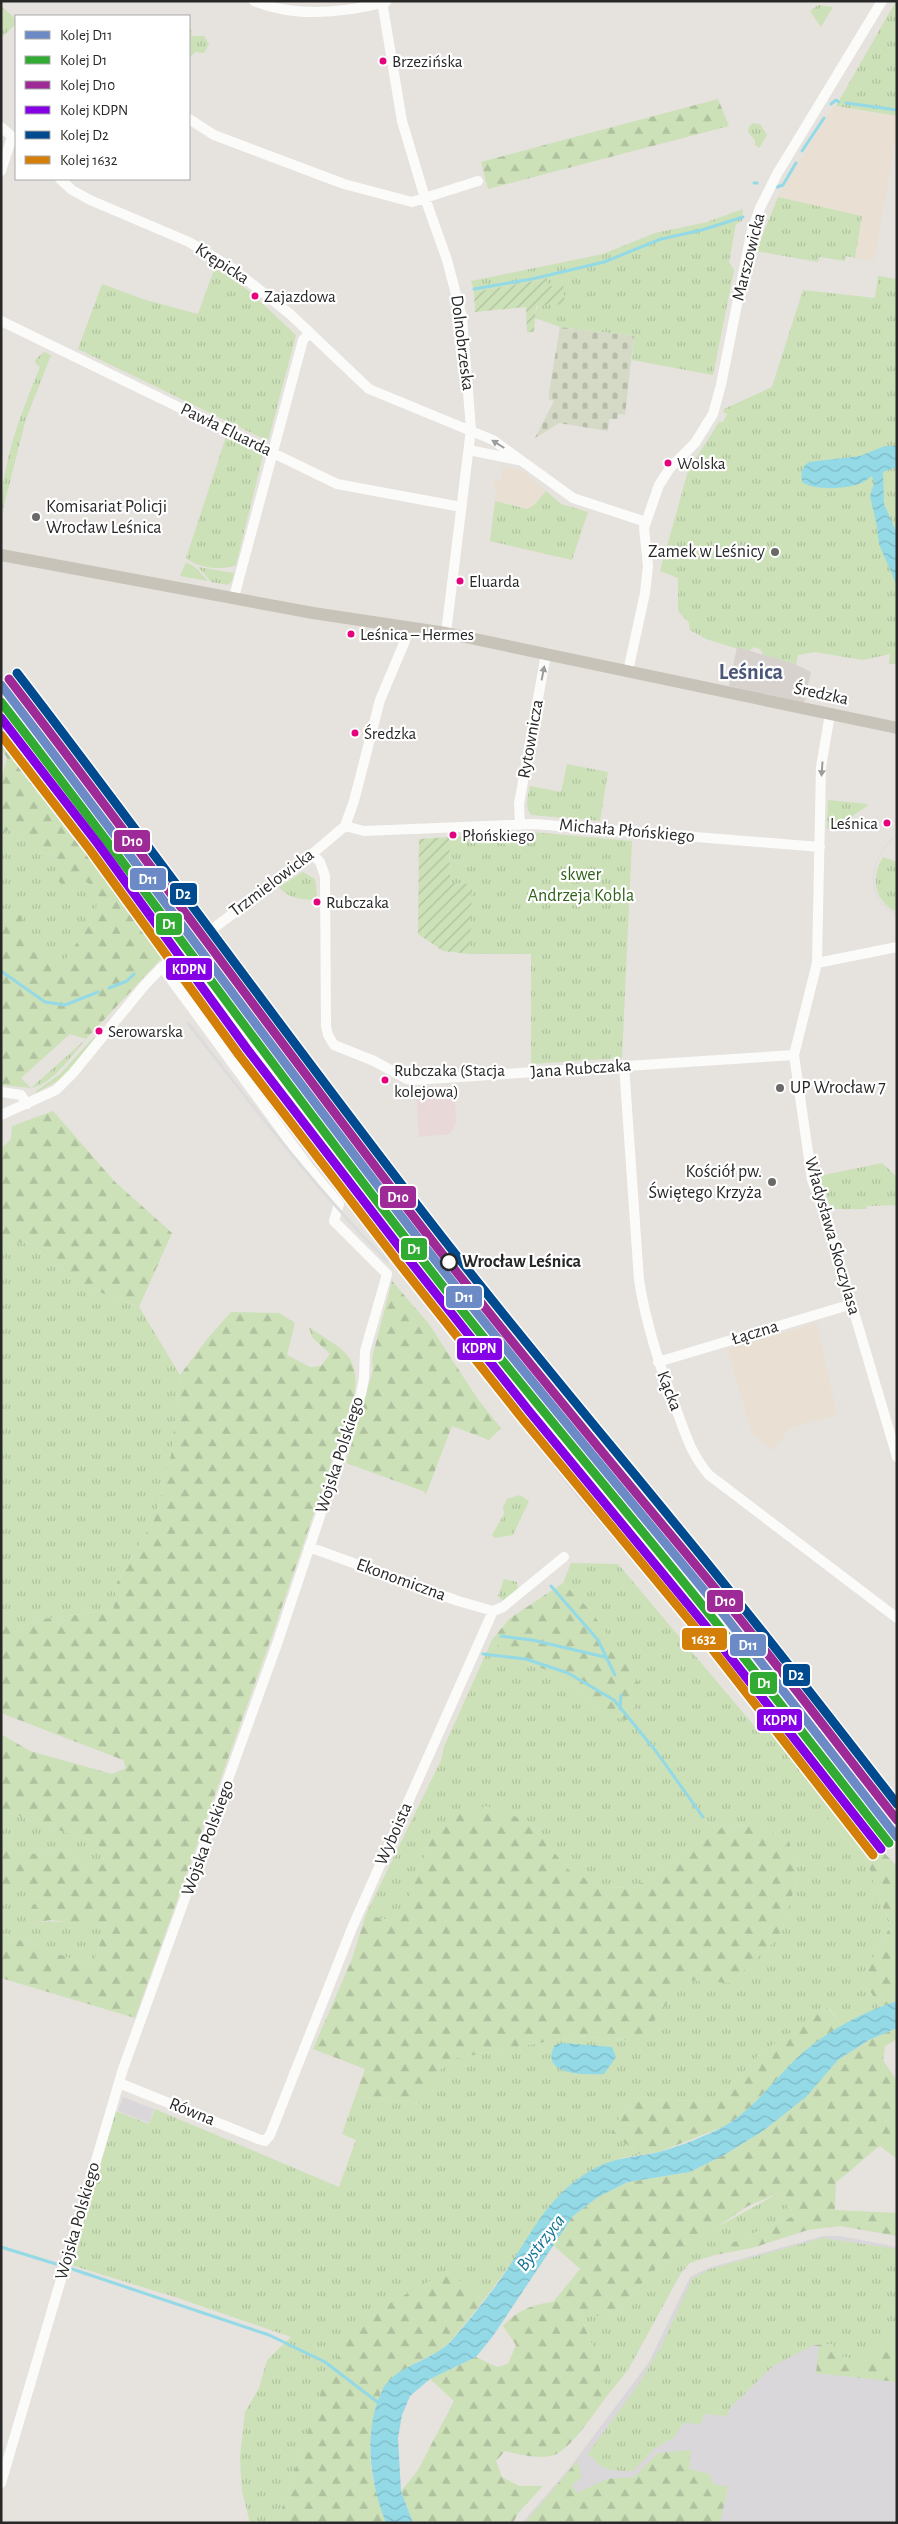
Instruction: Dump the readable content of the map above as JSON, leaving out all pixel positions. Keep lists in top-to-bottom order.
{
  "streets": {
    "main road": ["Średzka"],
    "street": [
      "Marszowicka",
      "Krępicka",
      "Dolnobrzeska",
      "Pawła Eluarda",
      "Rytownicza",
      "Michała Płońskiego",
      "Trzmielowicka",
      "Jana Rubczaka",
      "Władysława Skoczylasa",
      "Łączna",
      "Kącka",
      "Wojska Polskiego",
      "Ekonomiczna",
      "Wyboista",
      "Równa"
    ]
  },
  "crossings": [
    ["Krępicka", "Dolnobrzeska"],
    ["Dolnobrzeska", "Pawła Eluarda"],
    ["Dolnobrzeska", "Średzka"],
    ["Średzka", "Rytownicza"],
    ["Średzka", "Trzmielowicka"],
    ["Średzka", "Władysława Skoczylasa"],
    ["Rytownicza", "Michała Płońskiego"],
    ["Michała Płońskiego", "Trzmielowicka"],
    ["Michała Płońskiego", "Władysława Skoczylasa"],
    ["Trzmielowicka", "Jana Rubczaka"],
    ["Trzmielowicka", "Wojska Polskiego"],
    ["Jana Rubczaka", "Władysława Skoczylasa"],
    ["Jana Rubczaka", "Kącka"],
    ["Władysława Skoczylasa", "Łączna"],
    ["Łączna", "Kącka"],
    ["Wojska Polskiego", "Ekonomiczna"],
    ["Wojska Polskiego", "Równa"],
    ["Ekonomiczna", "Wyboista"],
    ["Wyboista", "Równa"]
  ],
  "one_way": ["Rytownicza"],
  "districts": ["Leśnica"],
  "water": ["Bystrzyca"],
  "parks": ["skwer Andrzeja Kobla"],
  "places": [
    "Brzezińska",
    "Zajazdowa",
    "Wolska",
    "Komisariat Policji Wrocław Leśnica",
    "Zamek w Leśnicy",
    "Eluarda",
    "Leśnica – Hermes",
    "Średzka",
    "Leśnica",
    "Płońskiego",
    "Rubczaka",
    "Serowarska",
    "Rubczaka (Stacja kolejowa)",
    "UP Wrocław 7",
    "Kościół pw. Świętego Krzyża",
    "Wrocław Leśnica"
  ],
  "lines": [
    "rail line D2",
    "rail line D10",
    "rail line D11",
    "rail line D1",
    "rail line KDPN",
    "rail line 1632"
  ],
  "legend": [
    "Kolej D11",
    "Kolej D1",
    "Kolej D10",
    "Kolej KDPN",
    "Kolej D2",
    "Kolej 1632"
  ]
}
